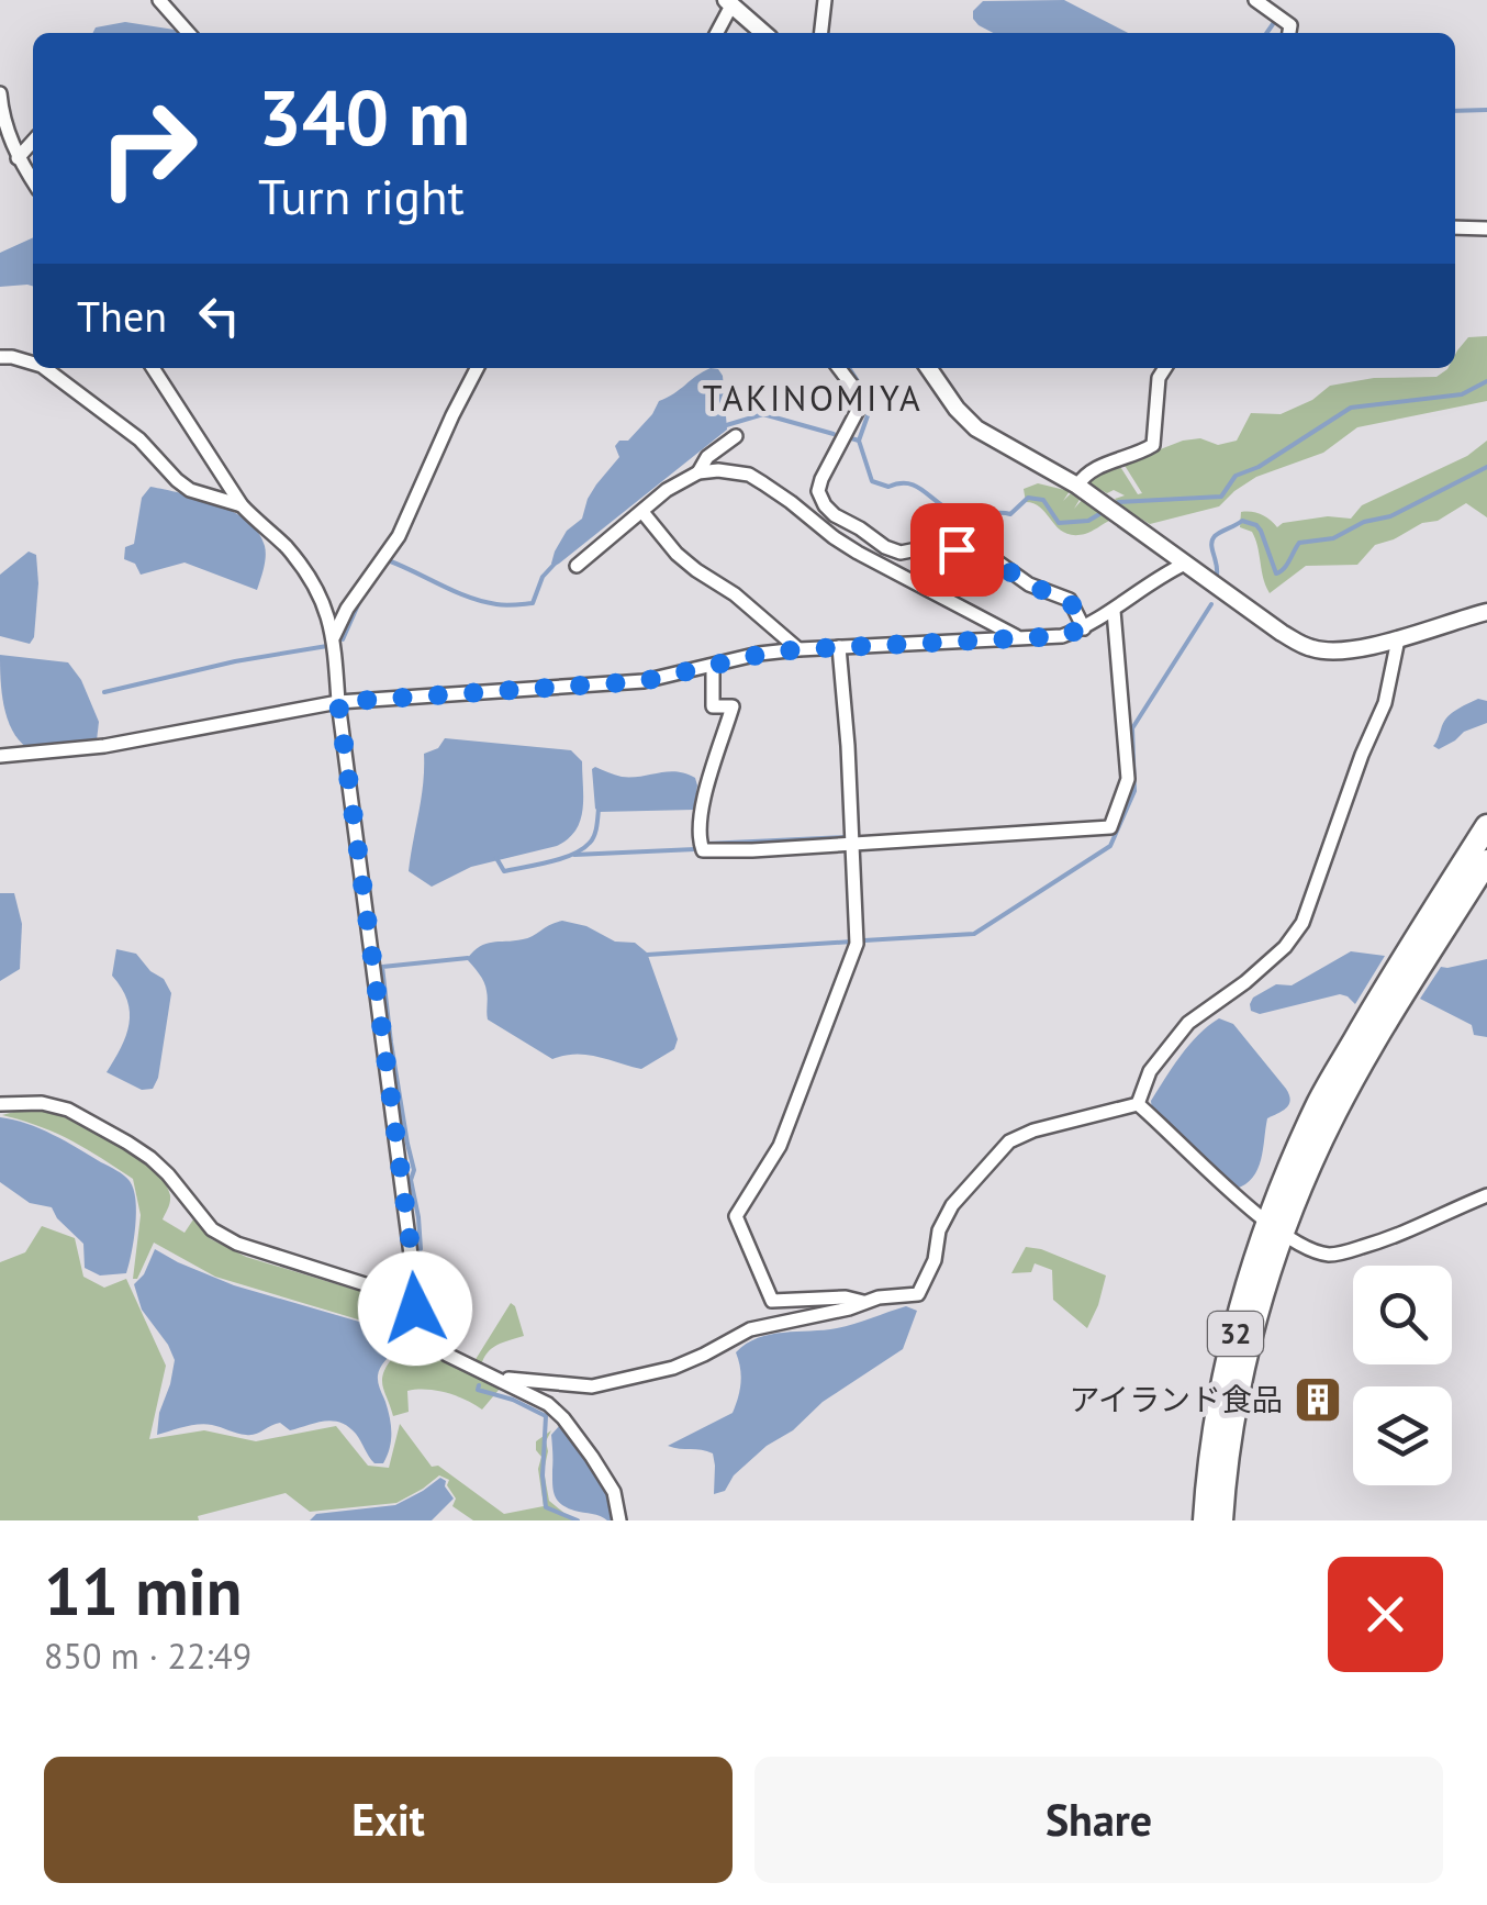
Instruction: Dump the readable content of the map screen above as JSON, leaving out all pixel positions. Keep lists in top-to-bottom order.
{
  "streets": {
    "highway": ["32"]
  },
  "districts": ["TAKINOMIYA"],
  "places": {
    "building": ["アイランド食品"]
  },
  "page": {
    "turn": ["340 m", "Turn right"],
    "then": "Then",
    "heading": ["11 min", "850 m · 22:49"],
    "buttons": ["Exit", "Share"]
  }
}
